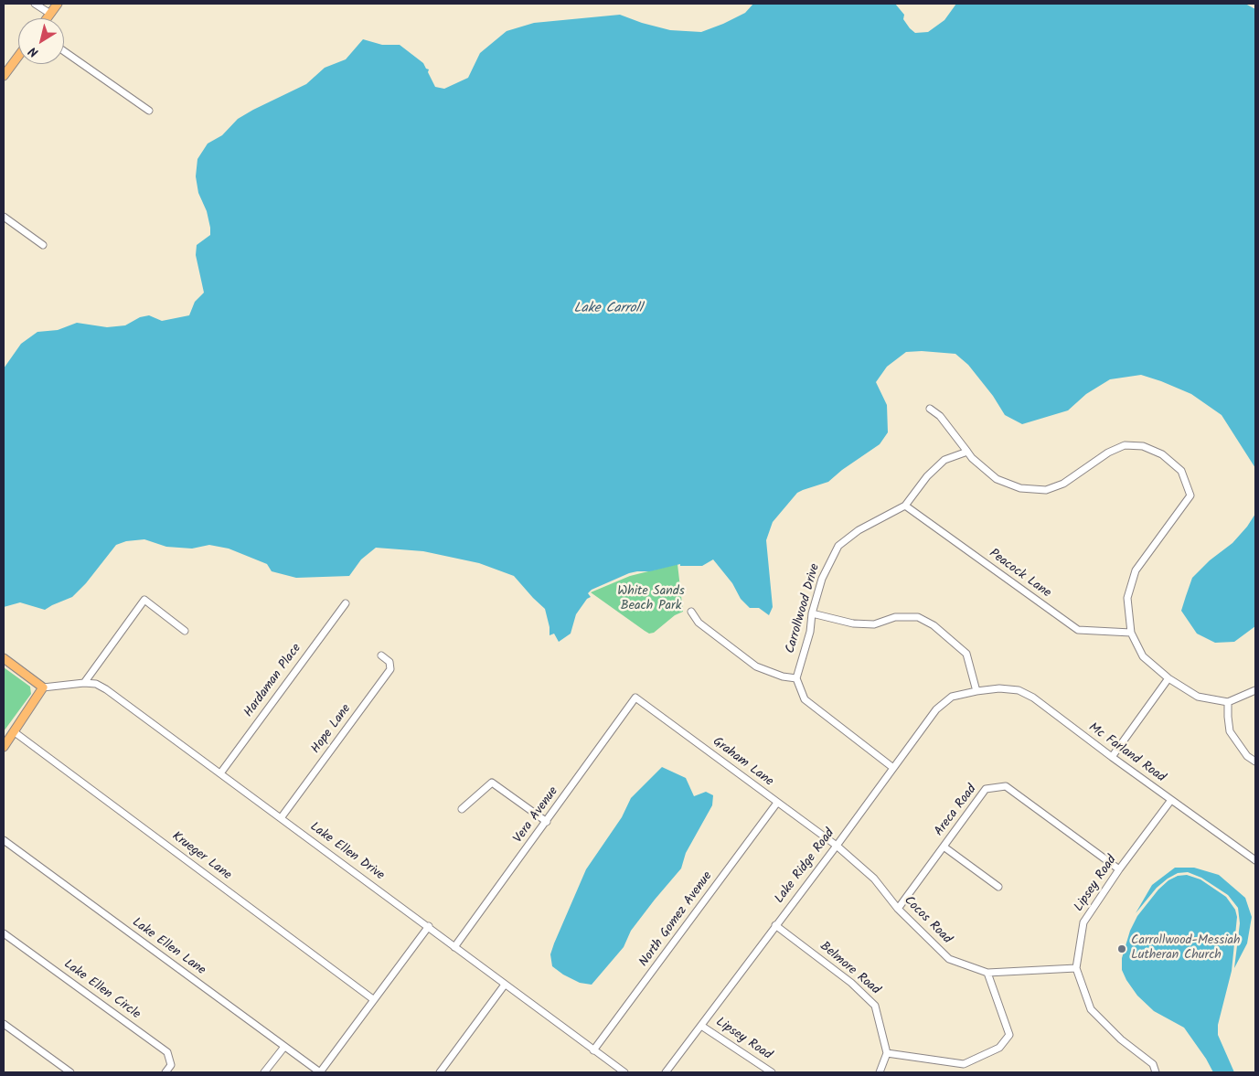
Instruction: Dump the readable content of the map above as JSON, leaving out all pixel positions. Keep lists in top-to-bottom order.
{
  "streets": {
    "street": [
      "Peacock Lane",
      "Carrollwood Drive",
      "Hardaman Place",
      "Hope Lane",
      "Mc Farland Road",
      "Graham Lane",
      "Areca Road",
      "Vera Avenue",
      "Lake Ellen Drive",
      "Krueger Lane",
      "Lake Ridge Road",
      "Lipsey Road",
      "North Gomez Avenue",
      "Cocos Road",
      "Lake Ellen Lane",
      "Belmore Road",
      "Lake Ellen Circle"
    ]
  },
  "crossings": [
    ["Peacock Lane", "Carrollwood Drive"],
    ["Hardaman Place", "Lake Ellen Drive"],
    ["Hope Lane", "Lake Ellen Drive"],
    ["Mc Farland Road", "Lake Ridge Road"],
    ["Mc Farland Road", "Lipsey Road"],
    ["Graham Lane", "Vera Avenue"],
    ["Graham Lane", "Lake Ridge Road"],
    ["Graham Lane", "North Gomez Avenue"],
    ["Graham Lane", "Cocos Road"],
    ["Areca Road", "Lipsey Road"],
    ["Areca Road", "Cocos Road"],
    ["Vera Avenue", "Lake Ellen Drive"],
    ["Lake Ellen Drive", "North Gomez Avenue"],
    ["Lake Ridge Road", "Lipsey Road"],
    ["Lake Ridge Road", "Cocos Road"],
    ["Lake Ridge Road", "Belmore Road"],
    ["Lipsey Road", "Cocos Road"]
  ],
  "water": ["Lake Carroll"],
  "parks": ["White Sands Beach Park"],
  "places": ["Carrollwood-Messiah Lutheran Church"],
  "north": "bottom left"
}
